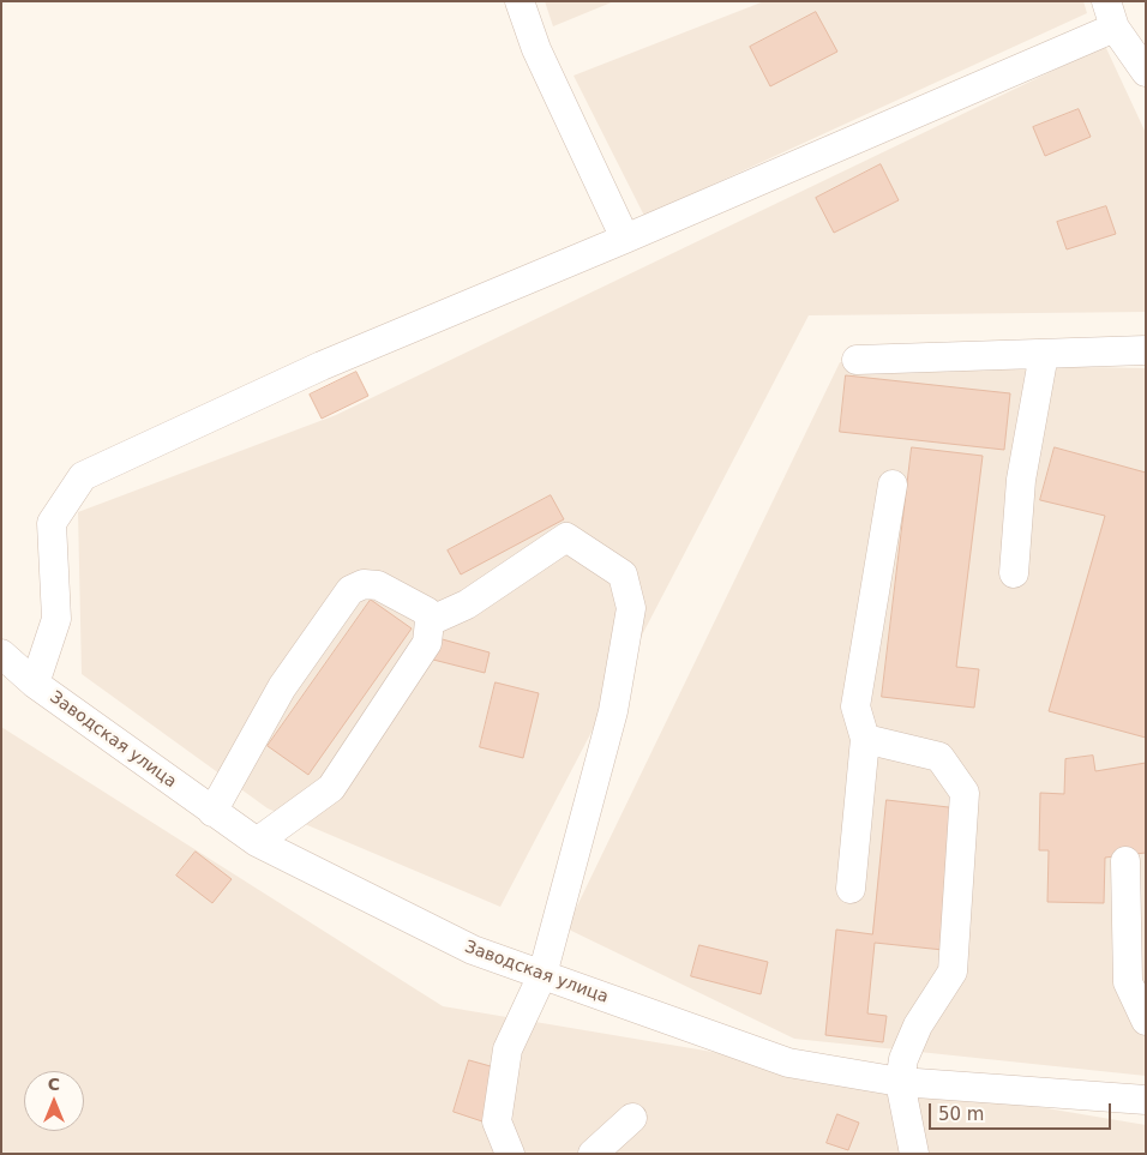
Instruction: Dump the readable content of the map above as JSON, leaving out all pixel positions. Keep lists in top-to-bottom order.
{
  "streets": {
    "street": ["Заводская улица"]
  },
  "scale_bar": "50 m",
  "north": "top"
}
